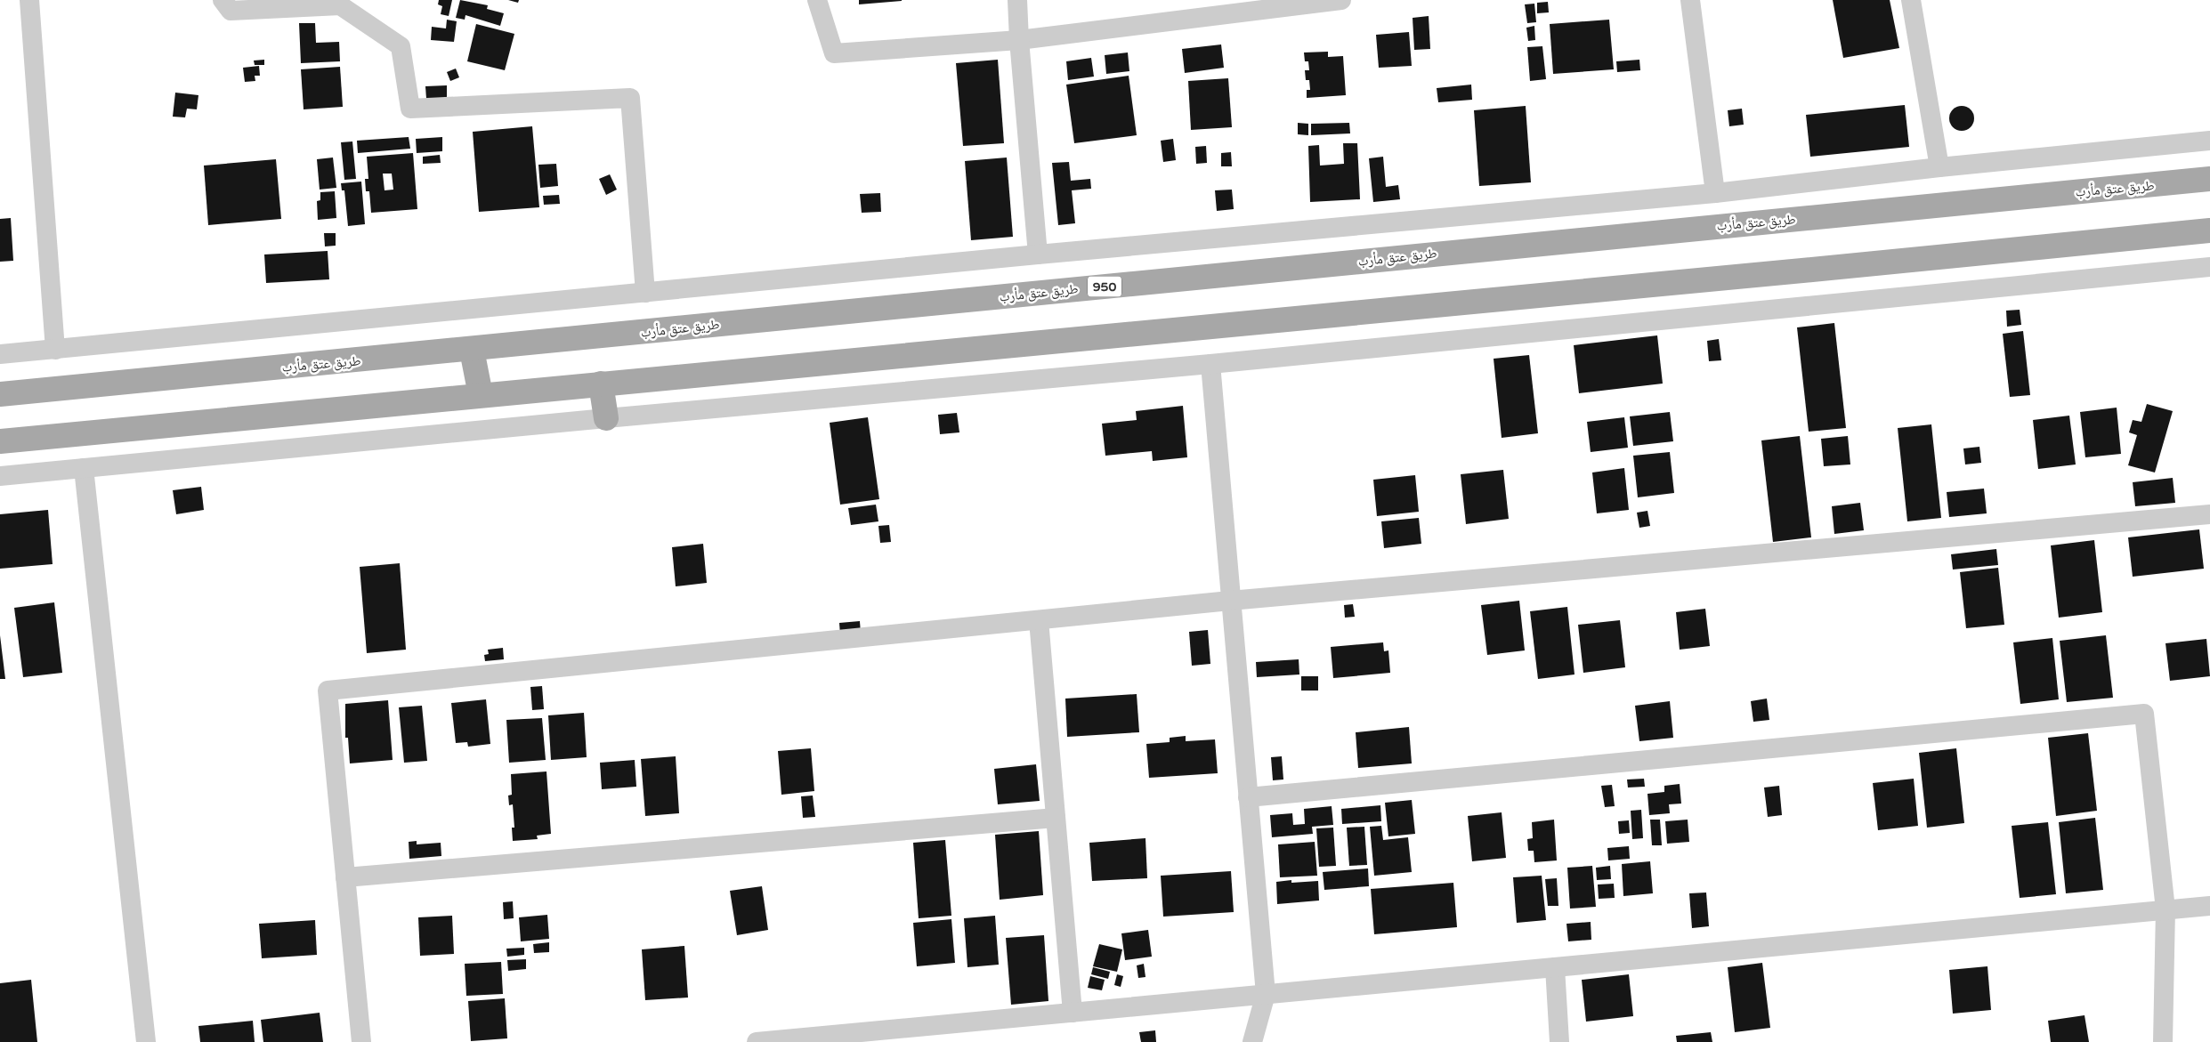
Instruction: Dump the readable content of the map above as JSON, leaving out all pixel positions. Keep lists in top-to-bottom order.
{
  "streets": {
    "main road": ["طريق عتق مأرب", "950"]
  }
}
